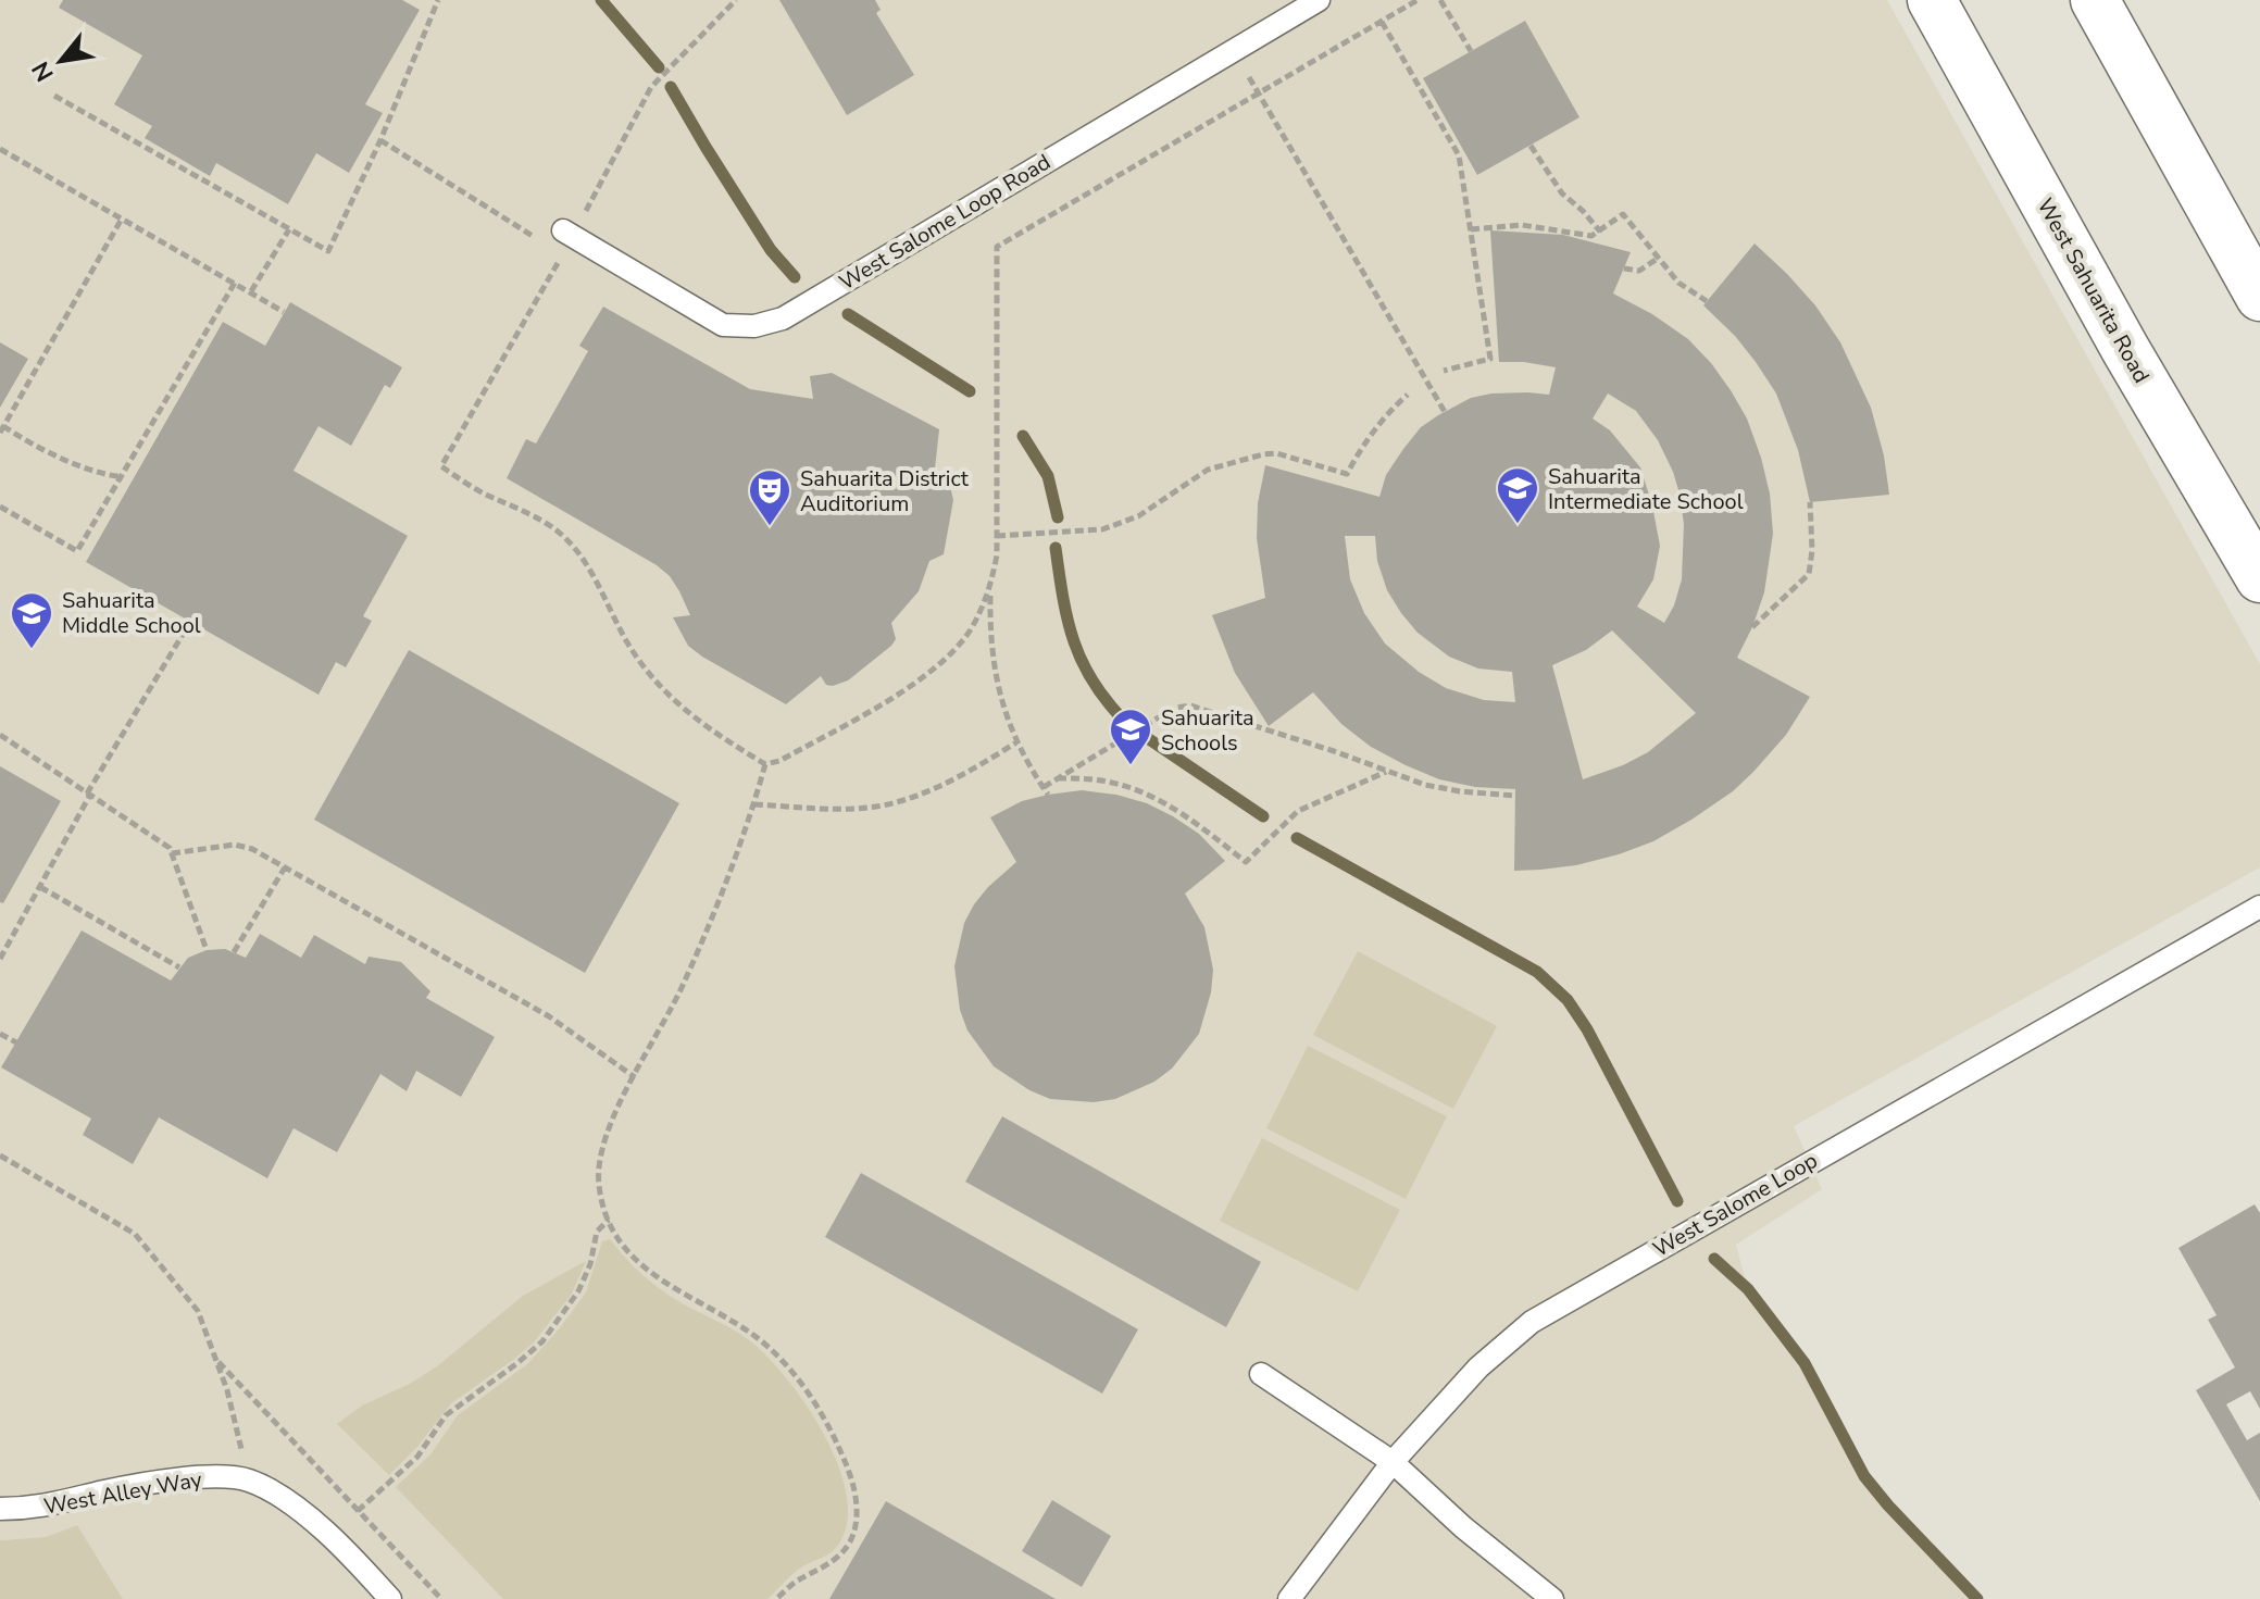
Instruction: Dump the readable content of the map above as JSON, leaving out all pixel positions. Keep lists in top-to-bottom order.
{
  "streets": {
    "main road": ["West Sahuarita Road"],
    "lane": ["West Salome Loop Road", "West Salome Loop", "West Alley Way"]
  },
  "places": {
    "school or university": ["Sahuarita Intermediate School", "Sahuarita Middle School", "Sahuarita Schools"],
    "theatre": ["Sahuarita District Auditorium"]
  },
  "north": "bottom left"
}
